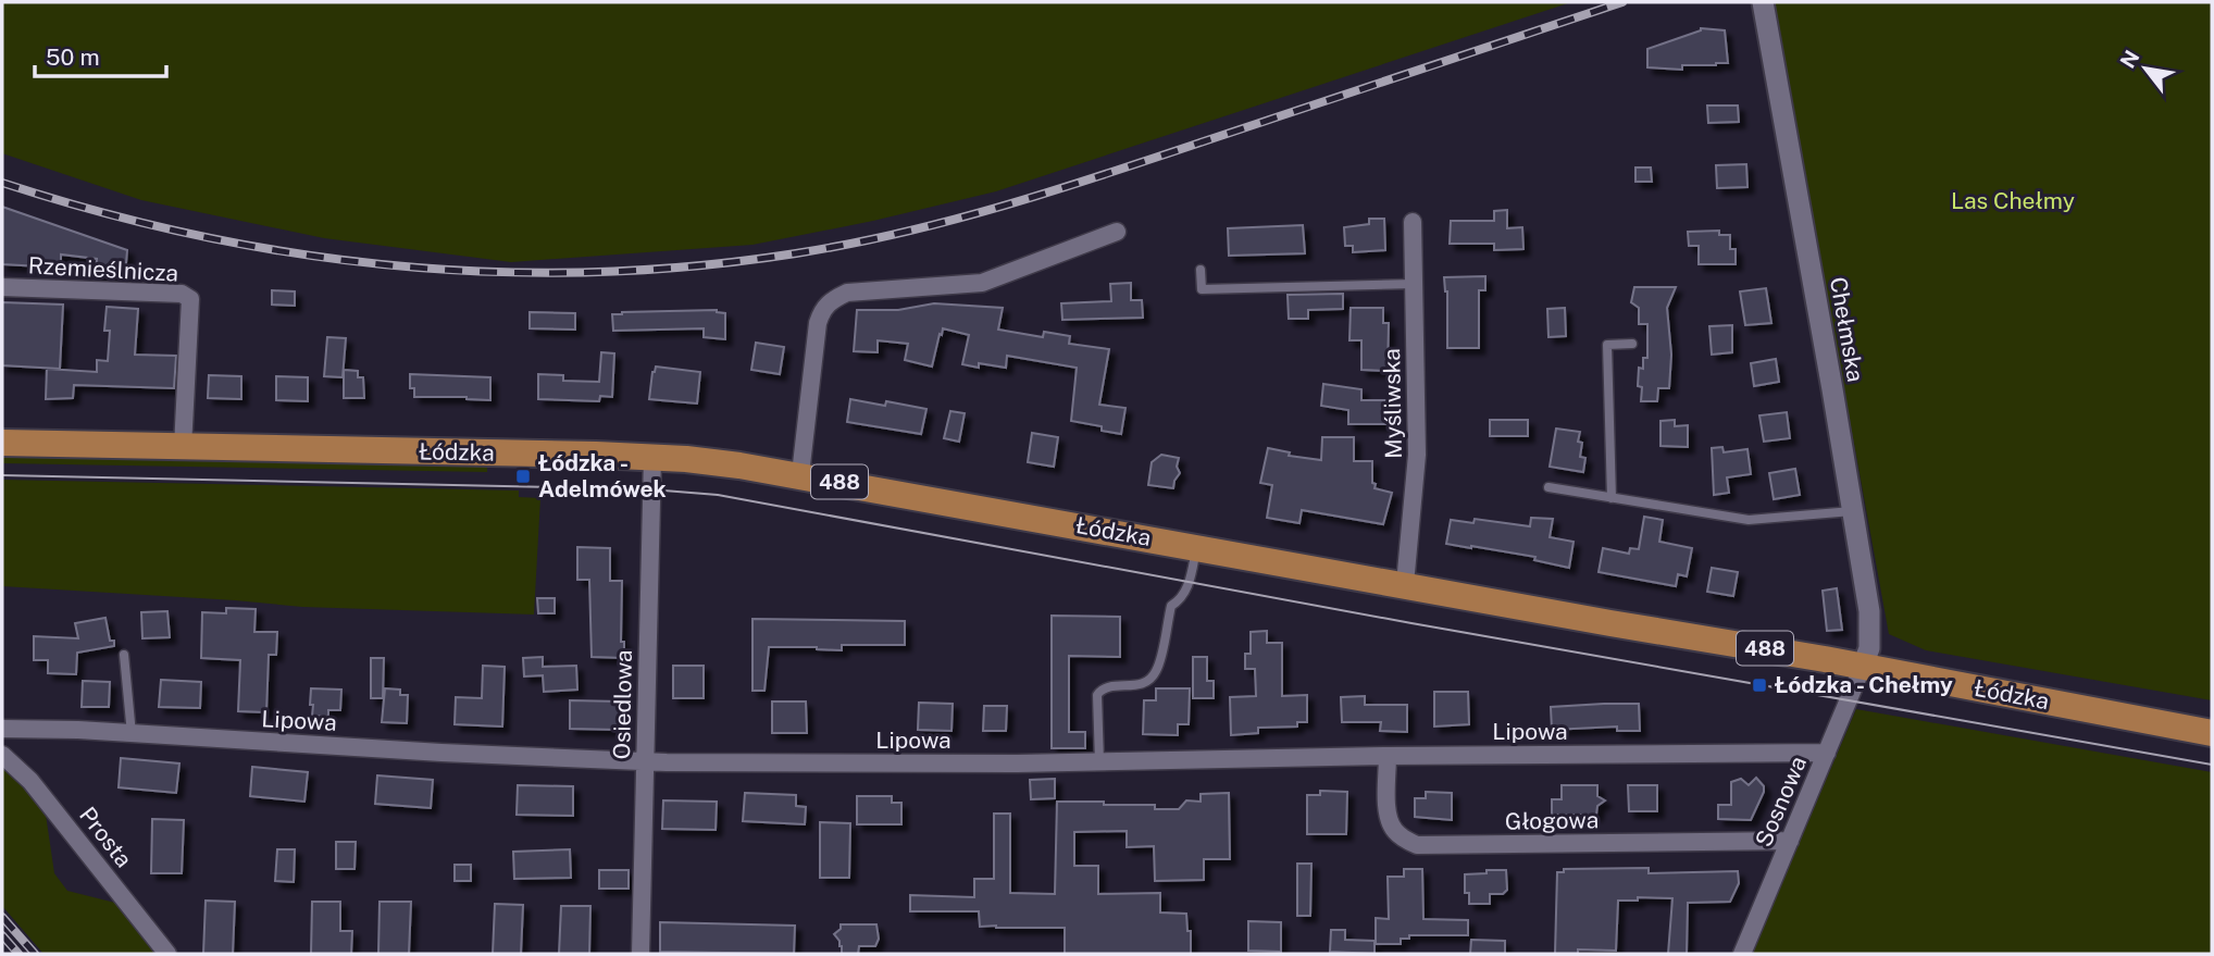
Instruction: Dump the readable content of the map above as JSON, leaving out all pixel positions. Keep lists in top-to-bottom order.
{
  "streets": {
    "main road": ["Łódzka", "488"],
    "street": [
      "Rzemieślnicza",
      "Chełmska",
      "Myśliwska",
      "Osiedlowa",
      "Lipowa",
      "Sosnowa",
      "Głogowa",
      "Prosta"
    ]
  },
  "crossings": [
    ["Rzemieślnicza", "Łódzka"],
    ["Chełmska", "Łódzka"],
    ["Chełmska", "Sosnowa"],
    ["Myśliwska", "Łódzka"],
    ["Łódzka", "Osiedlowa"],
    ["Łódzka", "Sosnowa"],
    ["Osiedlowa", "Lipowa"],
    ["Lipowa", "Sosnowa"],
    ["Lipowa", "Głogowa"],
    ["Sosnowa", "Głogowa"]
  ],
  "parks": ["Las Chełmy"],
  "places": {
    "transit": ["Łódzka - Adelmówek", "Łódzka - Chełmy"]
  },
  "scale_bar": "50 m",
  "north": "top left"
}
